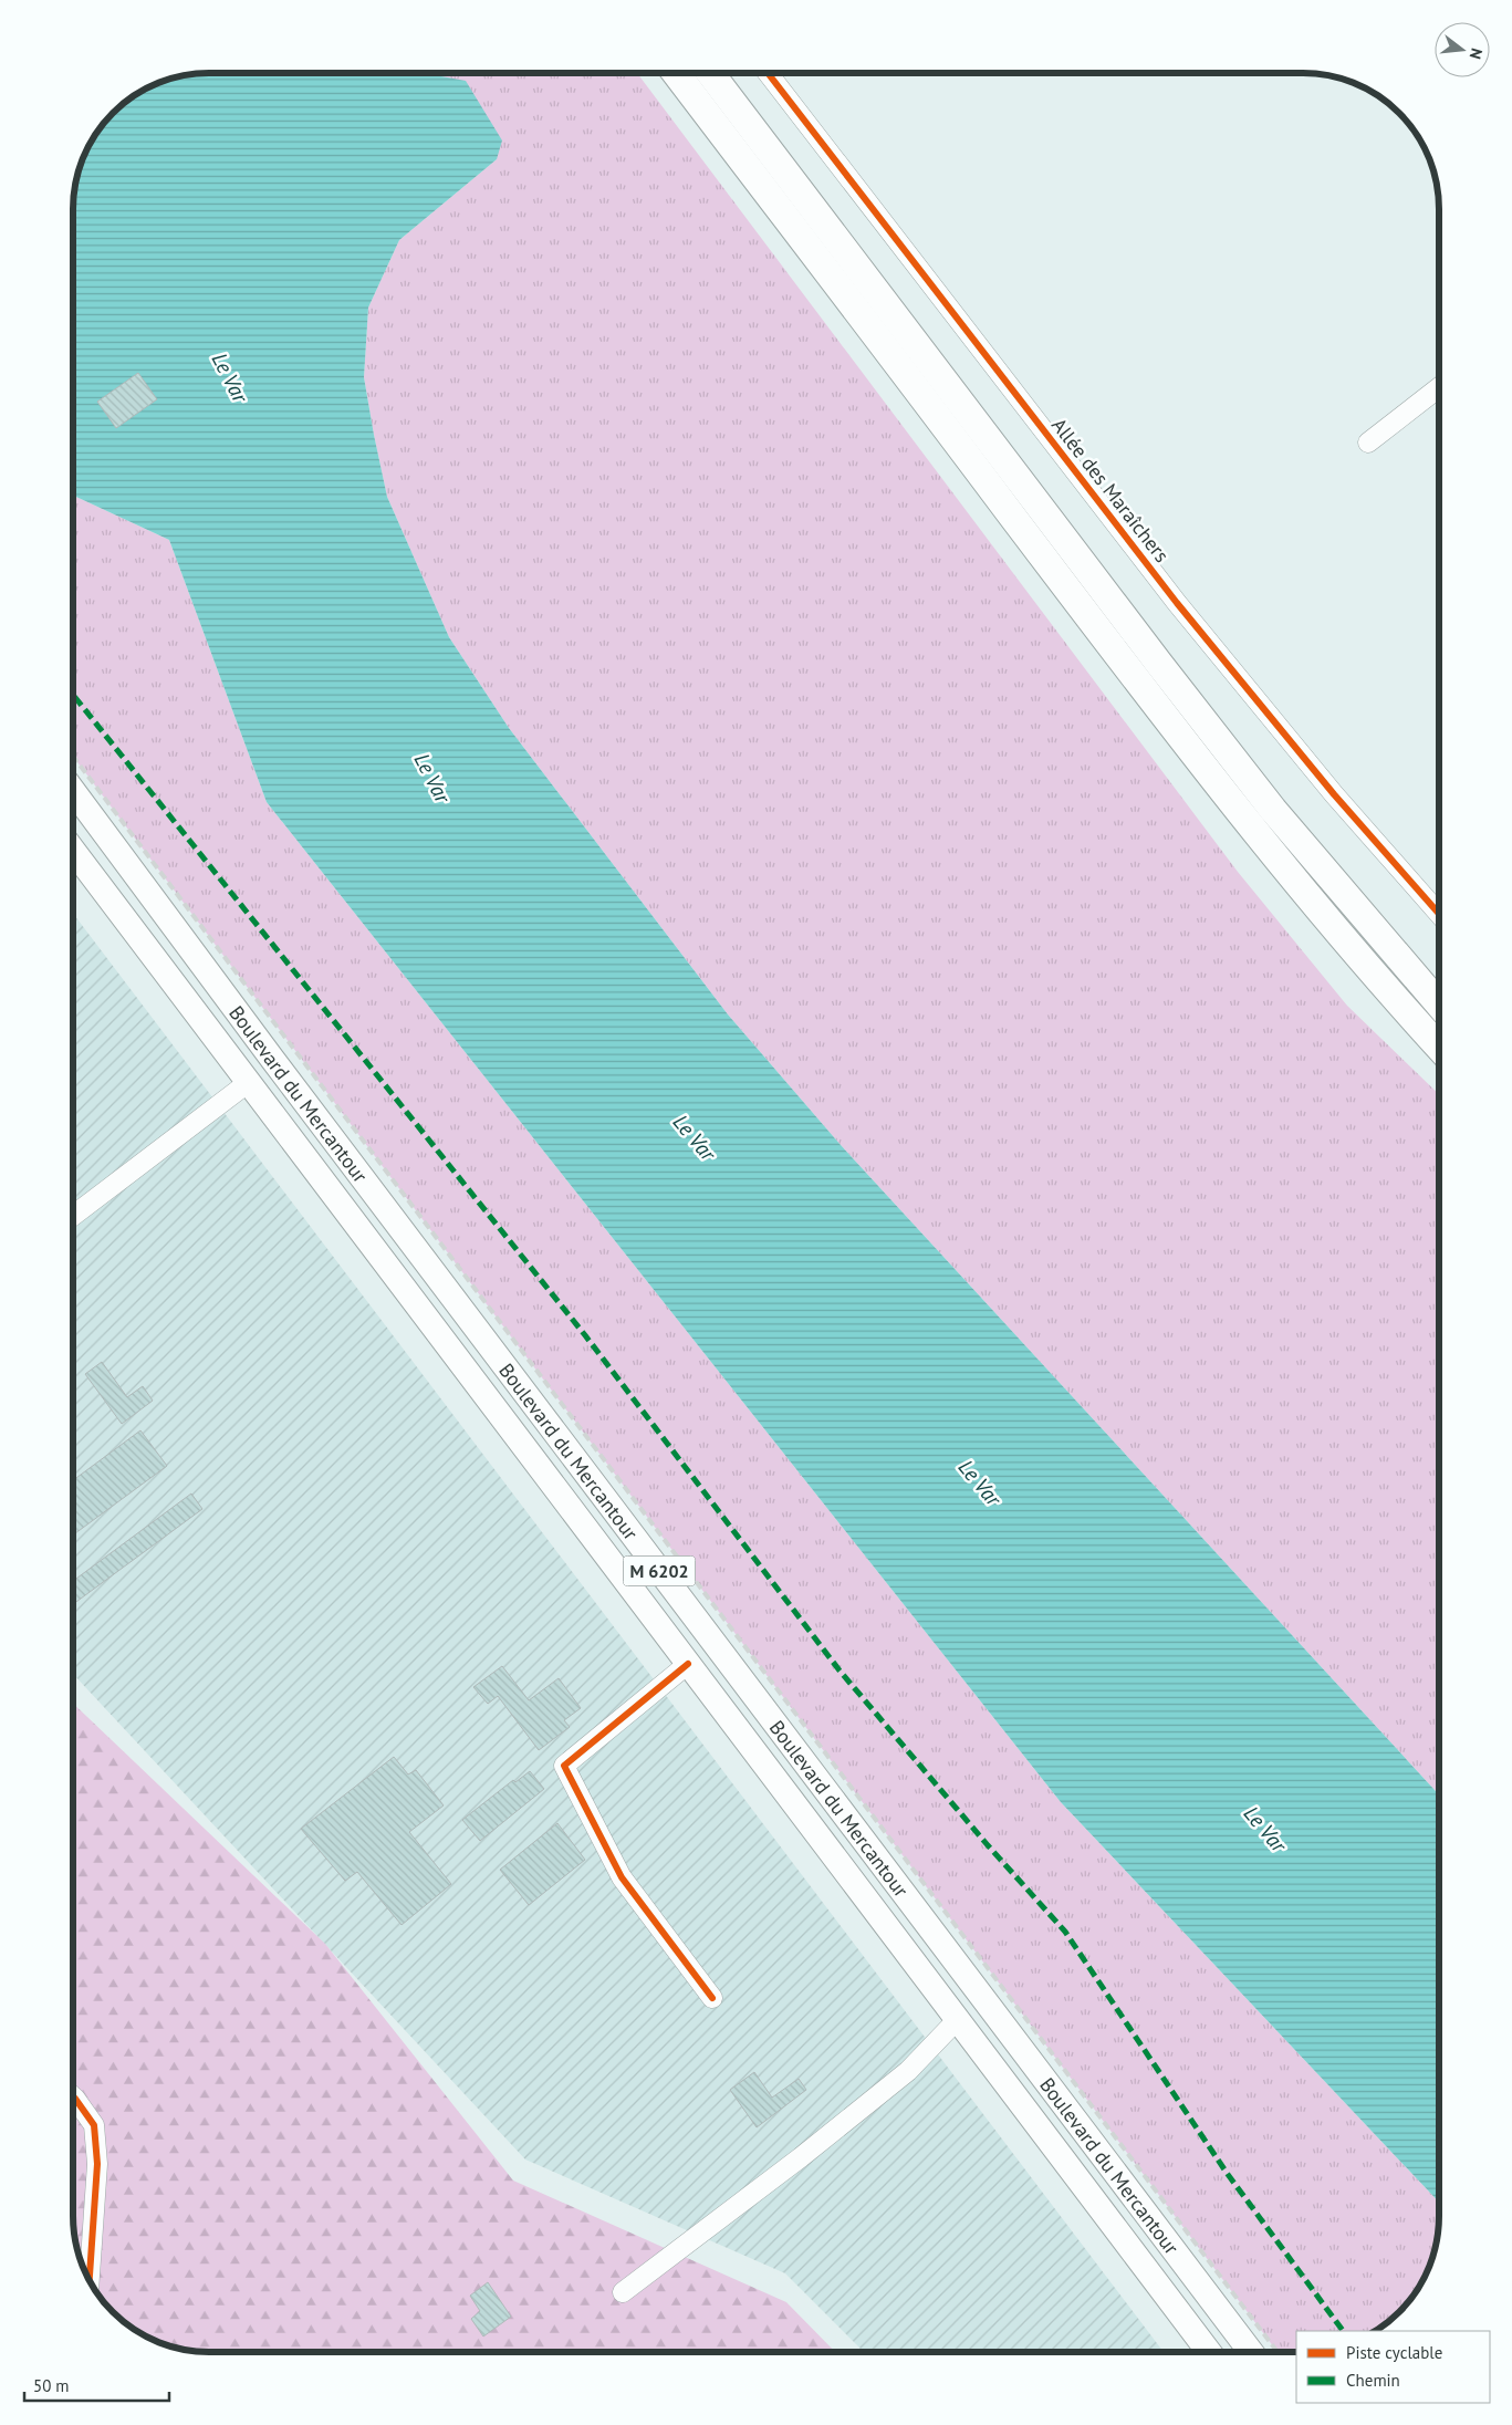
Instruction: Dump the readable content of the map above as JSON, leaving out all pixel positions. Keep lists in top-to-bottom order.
{
  "streets": {
    "main road": ["Boulevard du Mercantour", "M 6202"],
    "street": ["Allée des Maraîchers"]
  },
  "water": ["Le Var"],
  "legend": ["Piste cyclable", "Chemin"],
  "scale_bar": "50 m",
  "north": "right"
}
